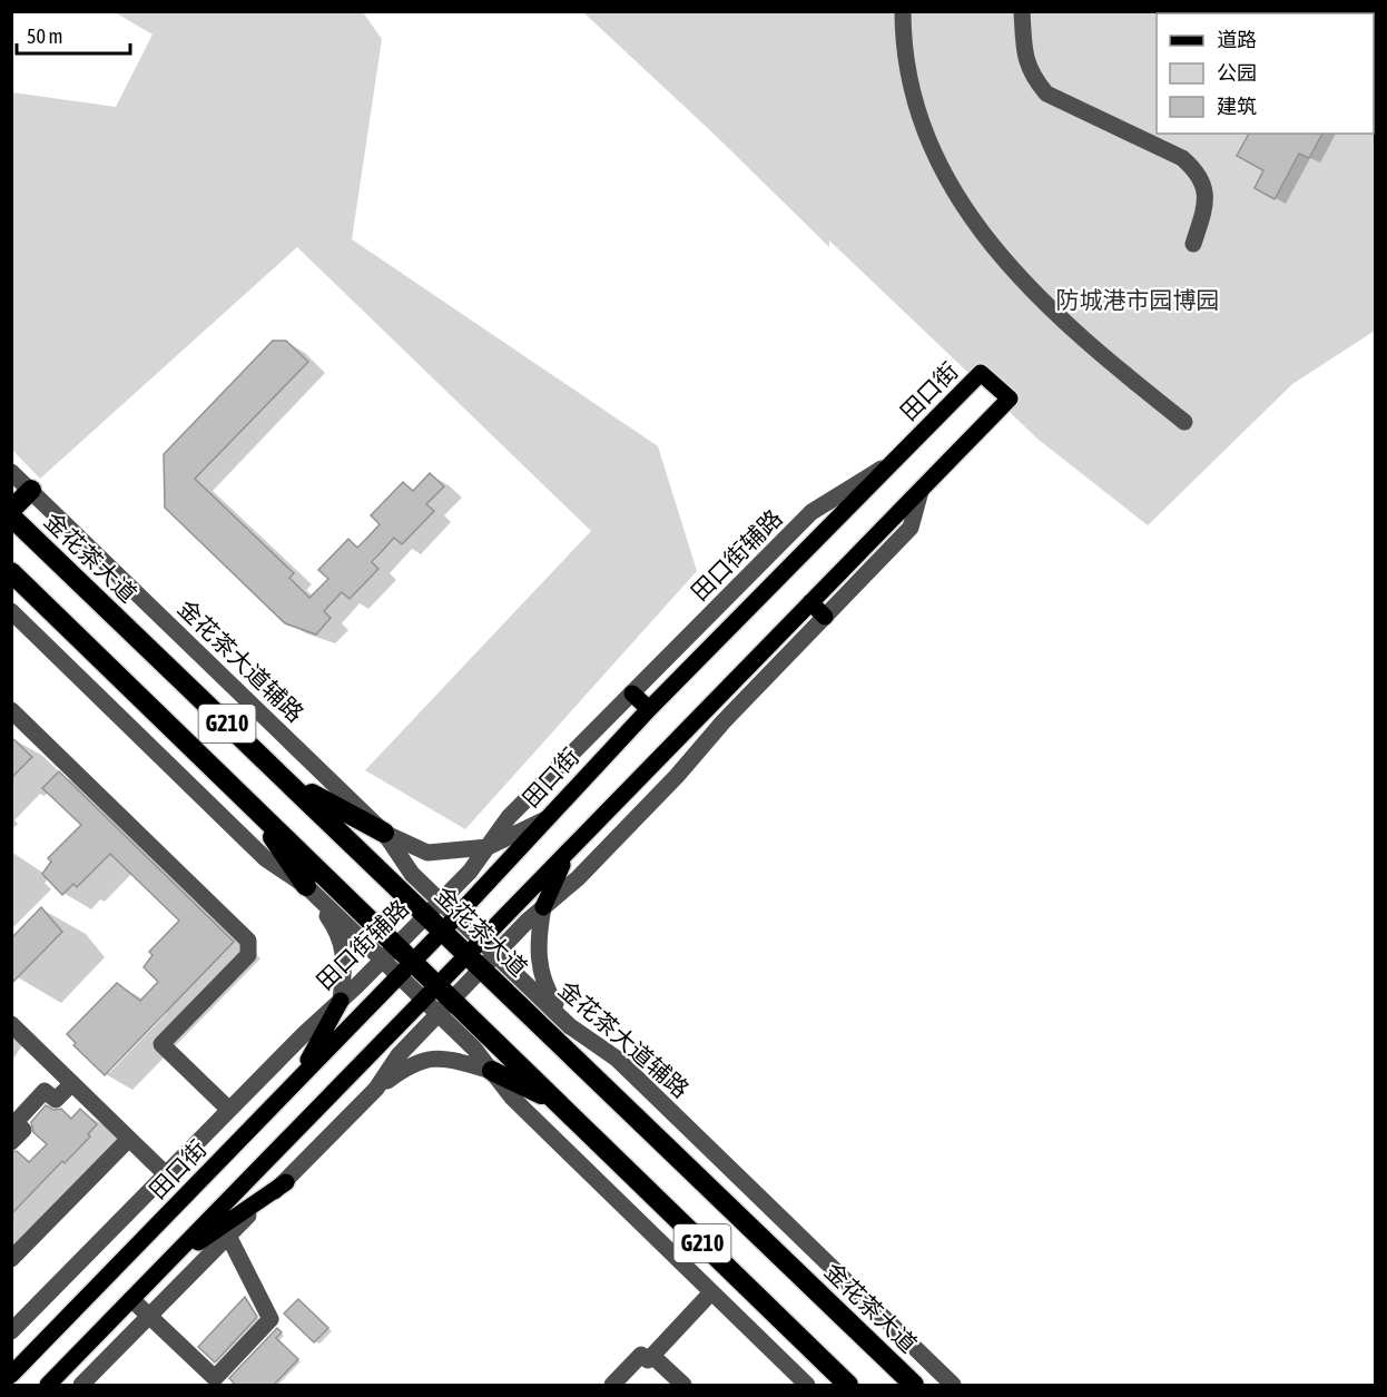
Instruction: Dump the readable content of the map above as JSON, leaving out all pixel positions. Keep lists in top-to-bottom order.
{
  "streets": {
    "highway": ["金花茶大道", "G210"],
    "main road": ["田口街"],
    "street": ["田口街辅路", "金花茶大道辅路"]
  },
  "crossings": [
    ["田口街", "田口街辅路"],
    ["田口街", "金花茶大道"],
    ["田口街", "金花茶大道辅路"],
    ["田口街", "G210"],
    ["田口街辅路", "金花茶大道"],
    ["田口街辅路", "金花茶大道辅路"],
    ["田口街辅路", "G210"],
    ["金花茶大道", "金花茶大道辅路"]
  ],
  "parks": ["防城港市园博园"],
  "legend": ["道路", "公园", "建筑"],
  "scale_bar": "50 m"
}
